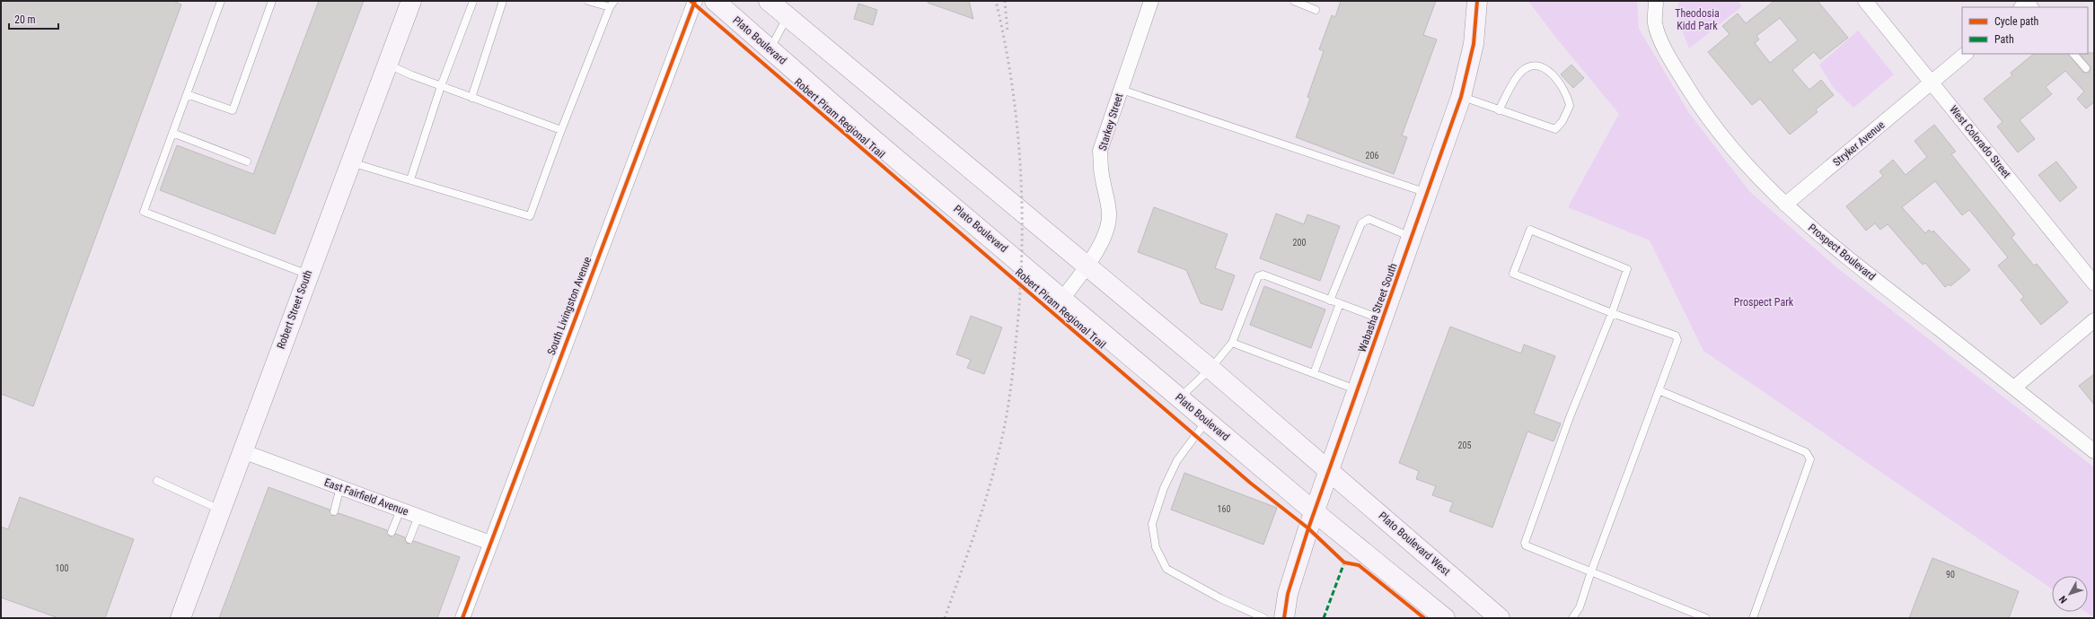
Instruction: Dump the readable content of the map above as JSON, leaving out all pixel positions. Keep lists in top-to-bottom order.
{
  "streets": {
    "main road": [
      "Plato Boulevard",
      "Wabasha Street South",
      "Robert Street South",
      "Plato Boulevard West"
    ],
    "street": [
      "Starkey Street",
      "West Colorado Street",
      "Stryker Avenue",
      "Prospect Boulevard",
      "South Livingston Avenue",
      "East Fairfield Avenue"
    ],
    "cycle path": ["Robert Piram Regional Trail"]
  },
  "crossings": [
    ["Plato Boulevard", "Starkey Street"],
    ["Plato Boulevard", "Wabasha Street South"],
    ["West Colorado Street", "Stryker Avenue"],
    ["Stryker Avenue", "Prospect Boulevard"],
    ["South Livingston Avenue", "East Fairfield Avenue"],
    ["Wabasha Street South", "Plato Boulevard West"],
    ["Robert Street South", "East Fairfield Avenue"]
  ],
  "parks": ["Theodosia Kidd Park", "Prospect Park"],
  "house_numbers": [
    "206",
    "200",
    "205",
    "160",
    "100",
    "90"
  ],
  "legend": ["Cycle path", "Path"],
  "scale_bar": "20 m",
  "north": "bottom left"
}
